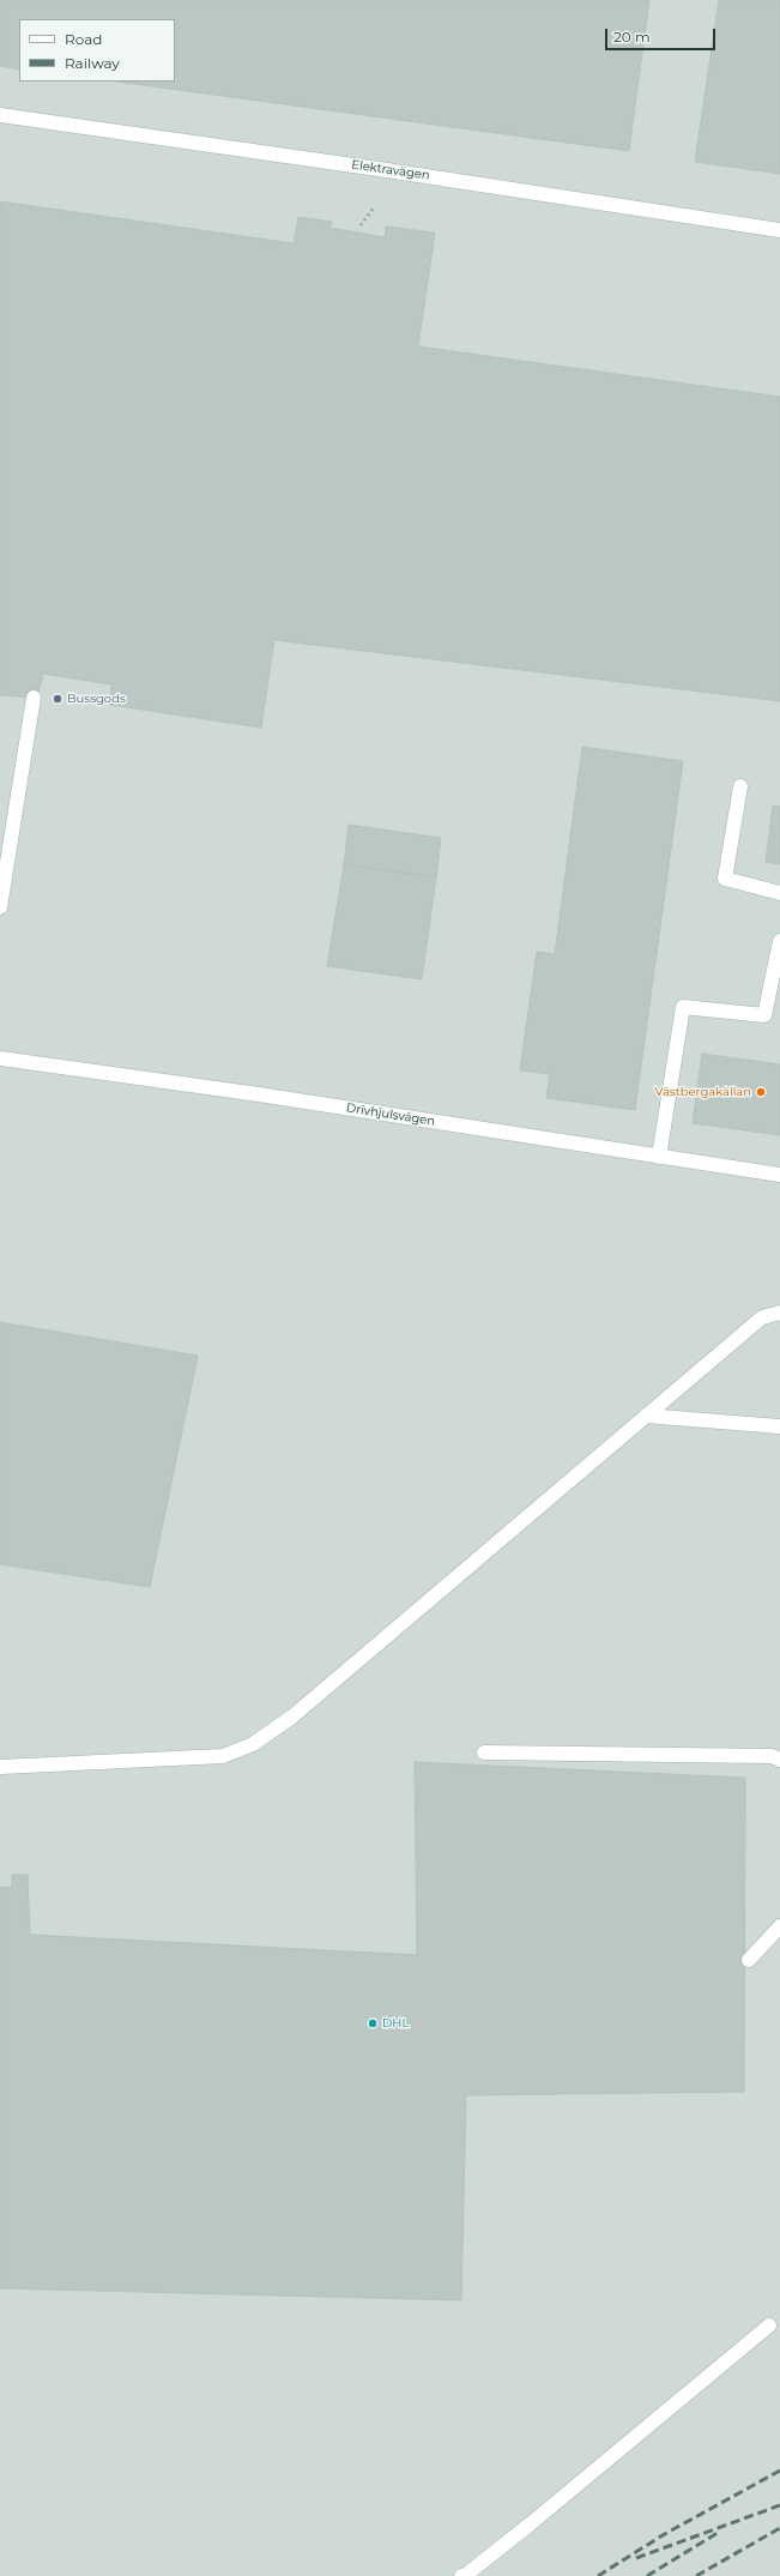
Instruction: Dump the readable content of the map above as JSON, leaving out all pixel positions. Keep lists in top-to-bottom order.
{
  "streets": {
    "street": ["Elektravägen", "Drivhjulsvägen"]
  },
  "places": ["Bussgods", "Västbergakällan", "DHL"],
  "legend": ["Road", "Railway"],
  "scale_bar": "20 m"
}
